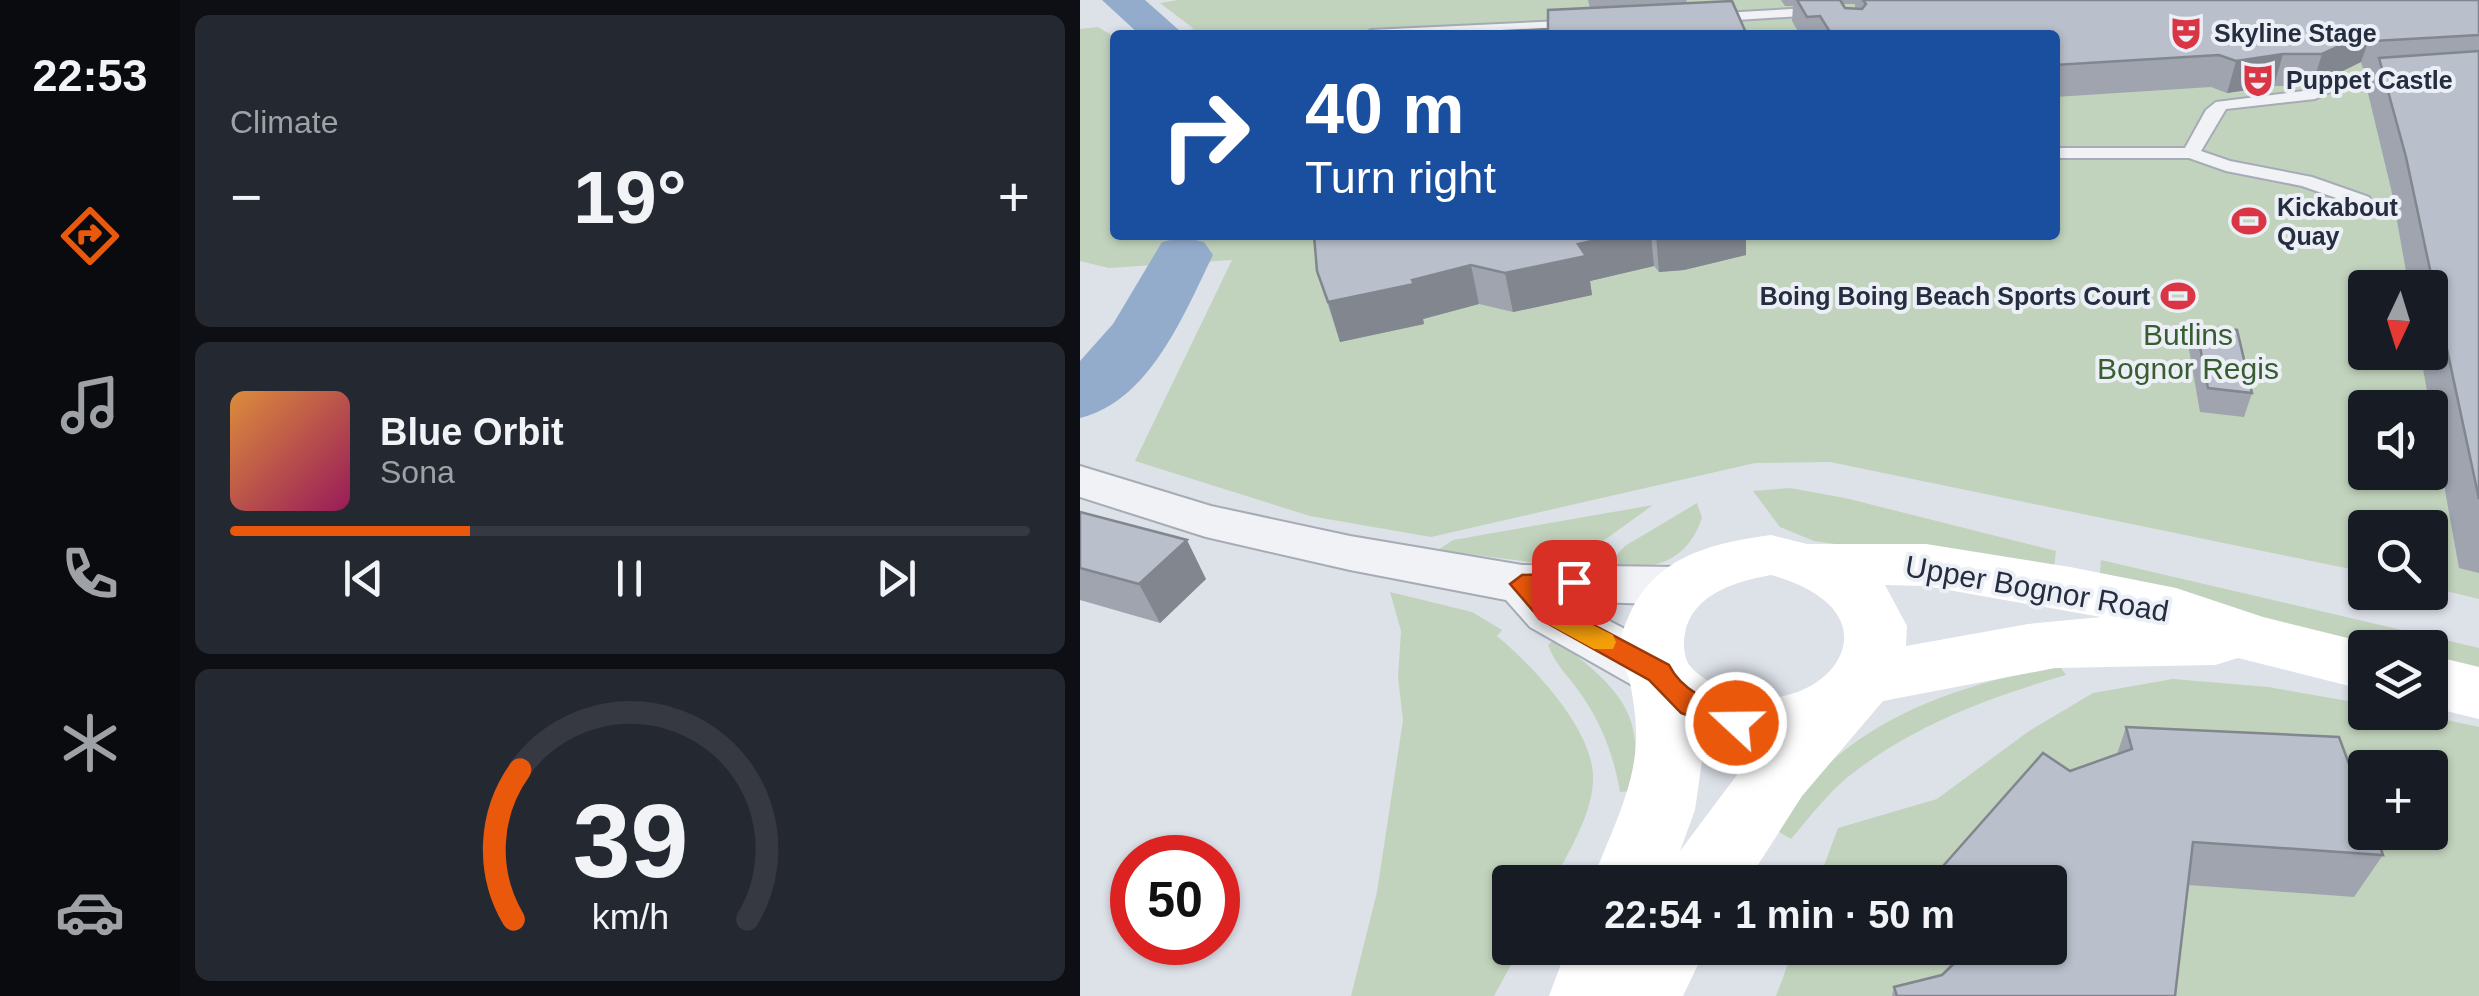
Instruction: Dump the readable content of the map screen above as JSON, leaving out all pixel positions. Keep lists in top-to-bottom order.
{
  "streets": {
    "main road": ["Upper Bognor Road"]
  },
  "parks": ["Butlins Bognor Regis"],
  "places": {
    "theatre": ["Skyline Stage", "Puppet Castle"],
    "sports": ["Kickabout Quay", "Boing Boing Beach Sports Court"]
  },
  "north": "bottom",
  "page": {
    "tabs": "22:53",
    "tile": "Climate",
    "turn": ["40 m", "Turn right"],
    "heat": ["−", "19°", "+"],
    "map_buttons": "+",
    "song": ["Blue Orbit", "Sona"],
    "limit": "50",
    "trip": "22:54 · 1 min · 50 m",
    "gauge": ["39", "km/h"]
  }
}
